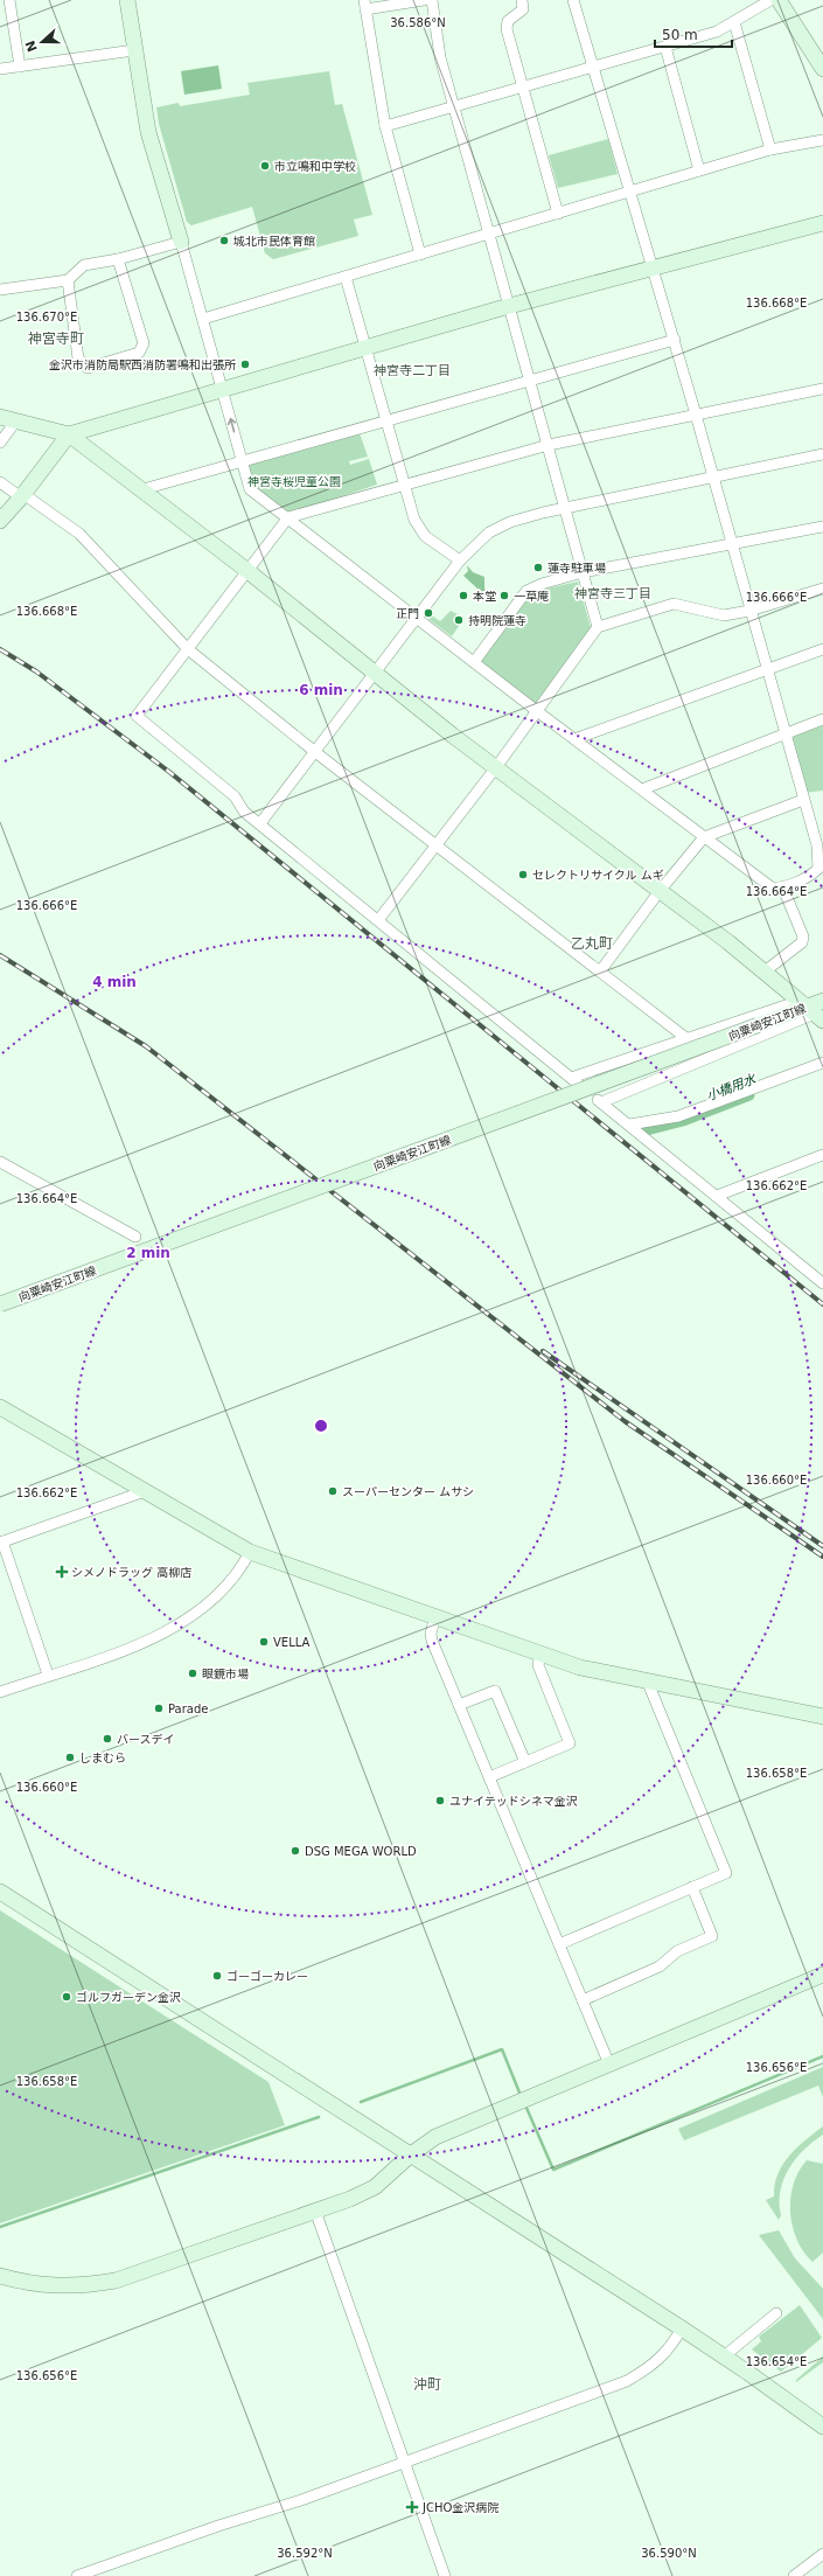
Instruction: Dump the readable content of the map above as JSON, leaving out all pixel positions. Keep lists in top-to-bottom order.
{
  "streets": {
    "street": ["向粟崎安江町線"]
  },
  "districts": [
    "神宮寺町",
    "神宮寺二丁目",
    "神宮寺三丁目",
    "乙丸町",
    "沖町"
  ],
  "water": ["小橋用水"],
  "parks": ["神宮寺桜児童公園"],
  "places": {
    "other": [
      "市立鳴和中学校",
      "城北市民体育館",
      "金沢市消防局駅西消防署鳴和出張所",
      "蓮寺駐車場",
      "本堂",
      "一草庵",
      "正門",
      "持明院蓮寺",
      "セレクトリサイクル ムギ",
      "スーパーセンター ムサシ",
      "VELLA",
      "眼鏡市場",
      "Parade",
      "バースデイ",
      "しまむら",
      "ユナイテッドシネマ金沢",
      "DSG MEGA WORLD",
      "ゴーゴーカレー",
      "ゴルフガーデン金沢"
    ],
    "health": ["シメノドラッグ 高柳店", "JCHO金沢病院"]
  },
  "scale_bar": "50 m",
  "north": "left",
  "coordinates": [
    "36.586°N",
    "136.668°E",
    "136.670°E",
    "136.666°E",
    "136.664°E",
    "136.662°E",
    "136.660°E",
    "136.658°E",
    "136.656°E",
    "136.654°E",
    "36.592°N",
    "36.590°N"
  ],
  "rings": ["6 min", "4 min", "2 min"]
}
